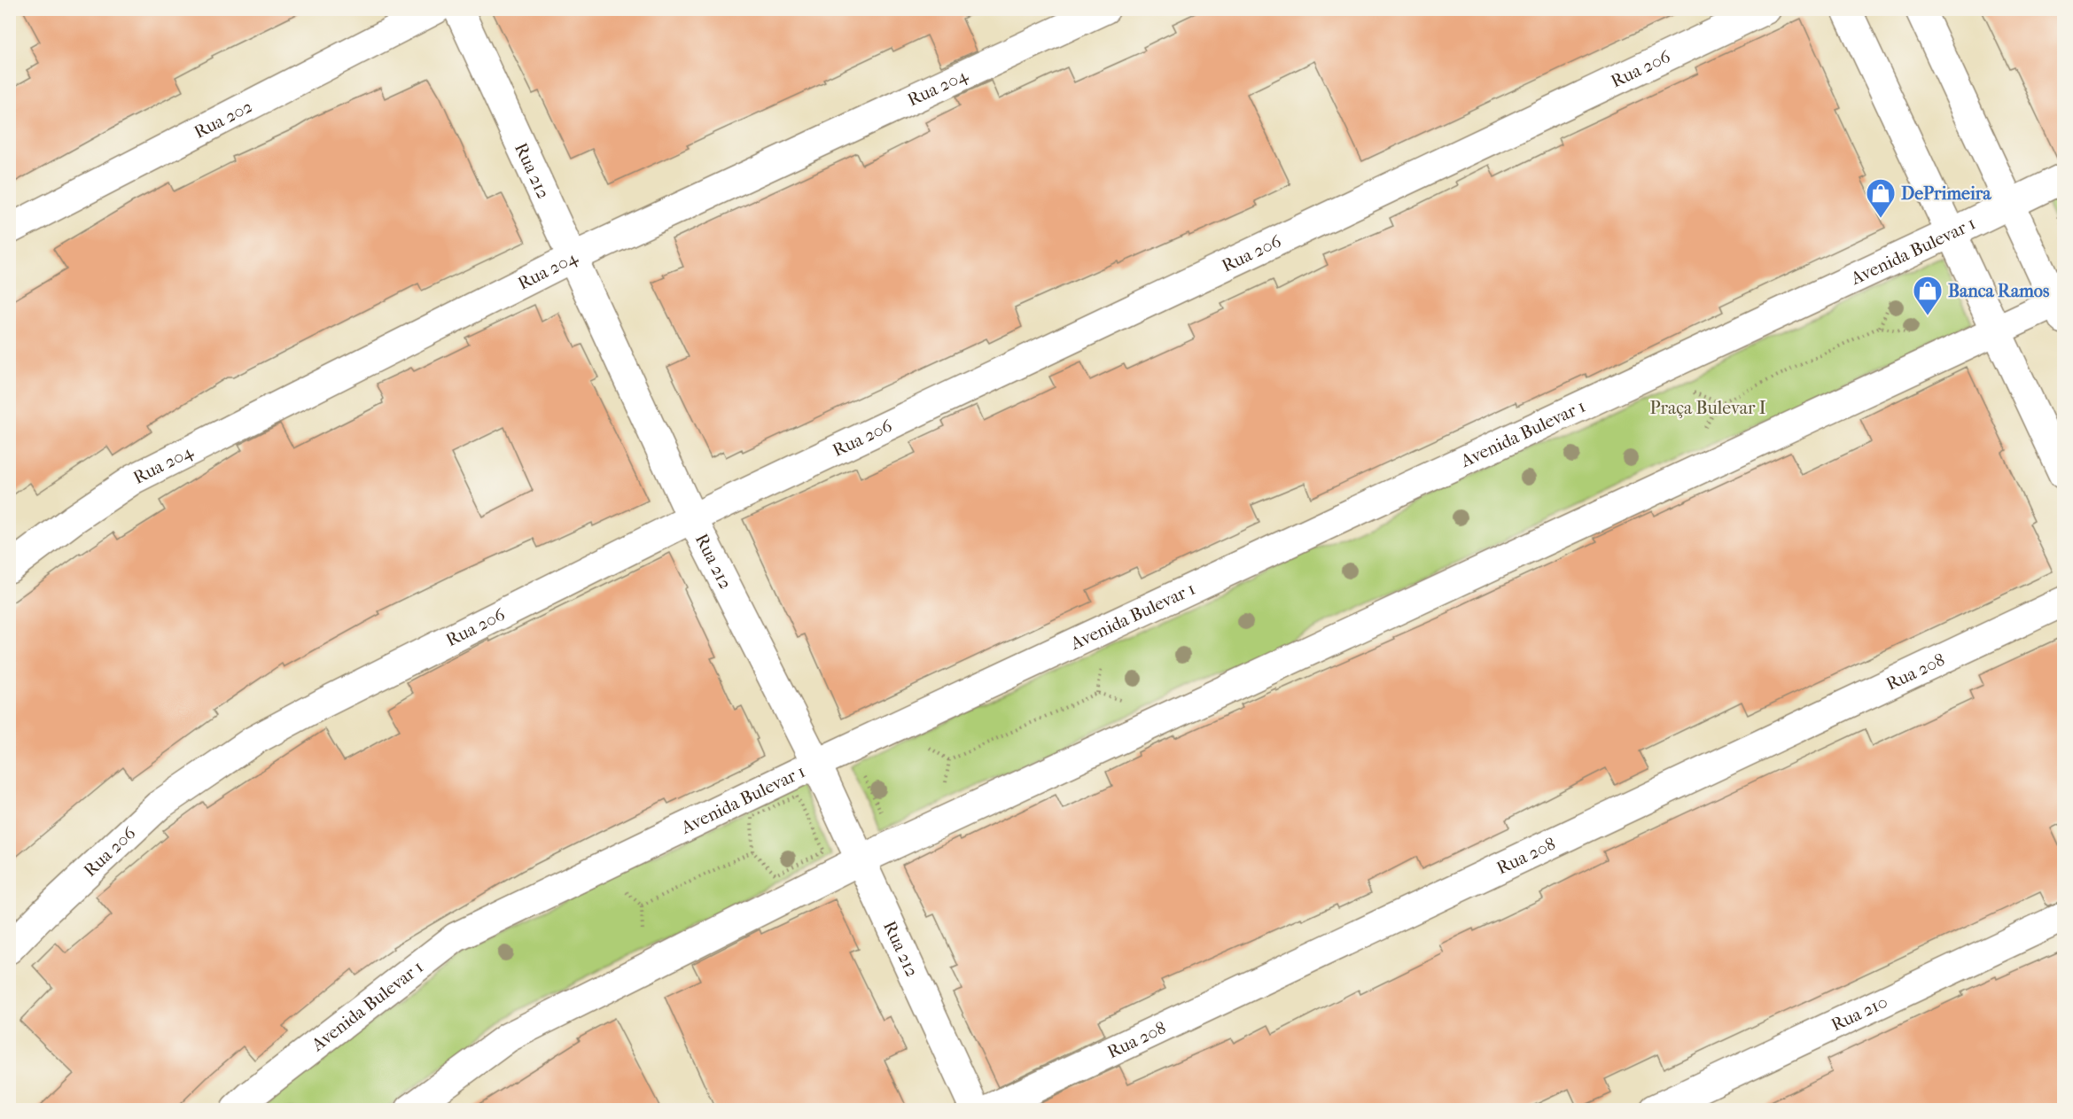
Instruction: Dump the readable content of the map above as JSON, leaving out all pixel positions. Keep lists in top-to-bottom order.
{
  "streets": {
    "street": [
      "Rua 206",
      "Rua 204",
      "Rua 202",
      "Rua 212",
      "Avenida Bulevar 1",
      "Rua 208",
      "Rua 210"
    ]
  },
  "crossings": [
    ["Rua 206", "Rua 212"],
    ["Rua 204", "Rua 212"],
    ["Rua 212", "Avenida Bulevar 1"]
  ],
  "parks": ["Praça Bulevar I"],
  "places": {
    "shop": ["DePrimeira", "Banca Ramos"]
  }
}
